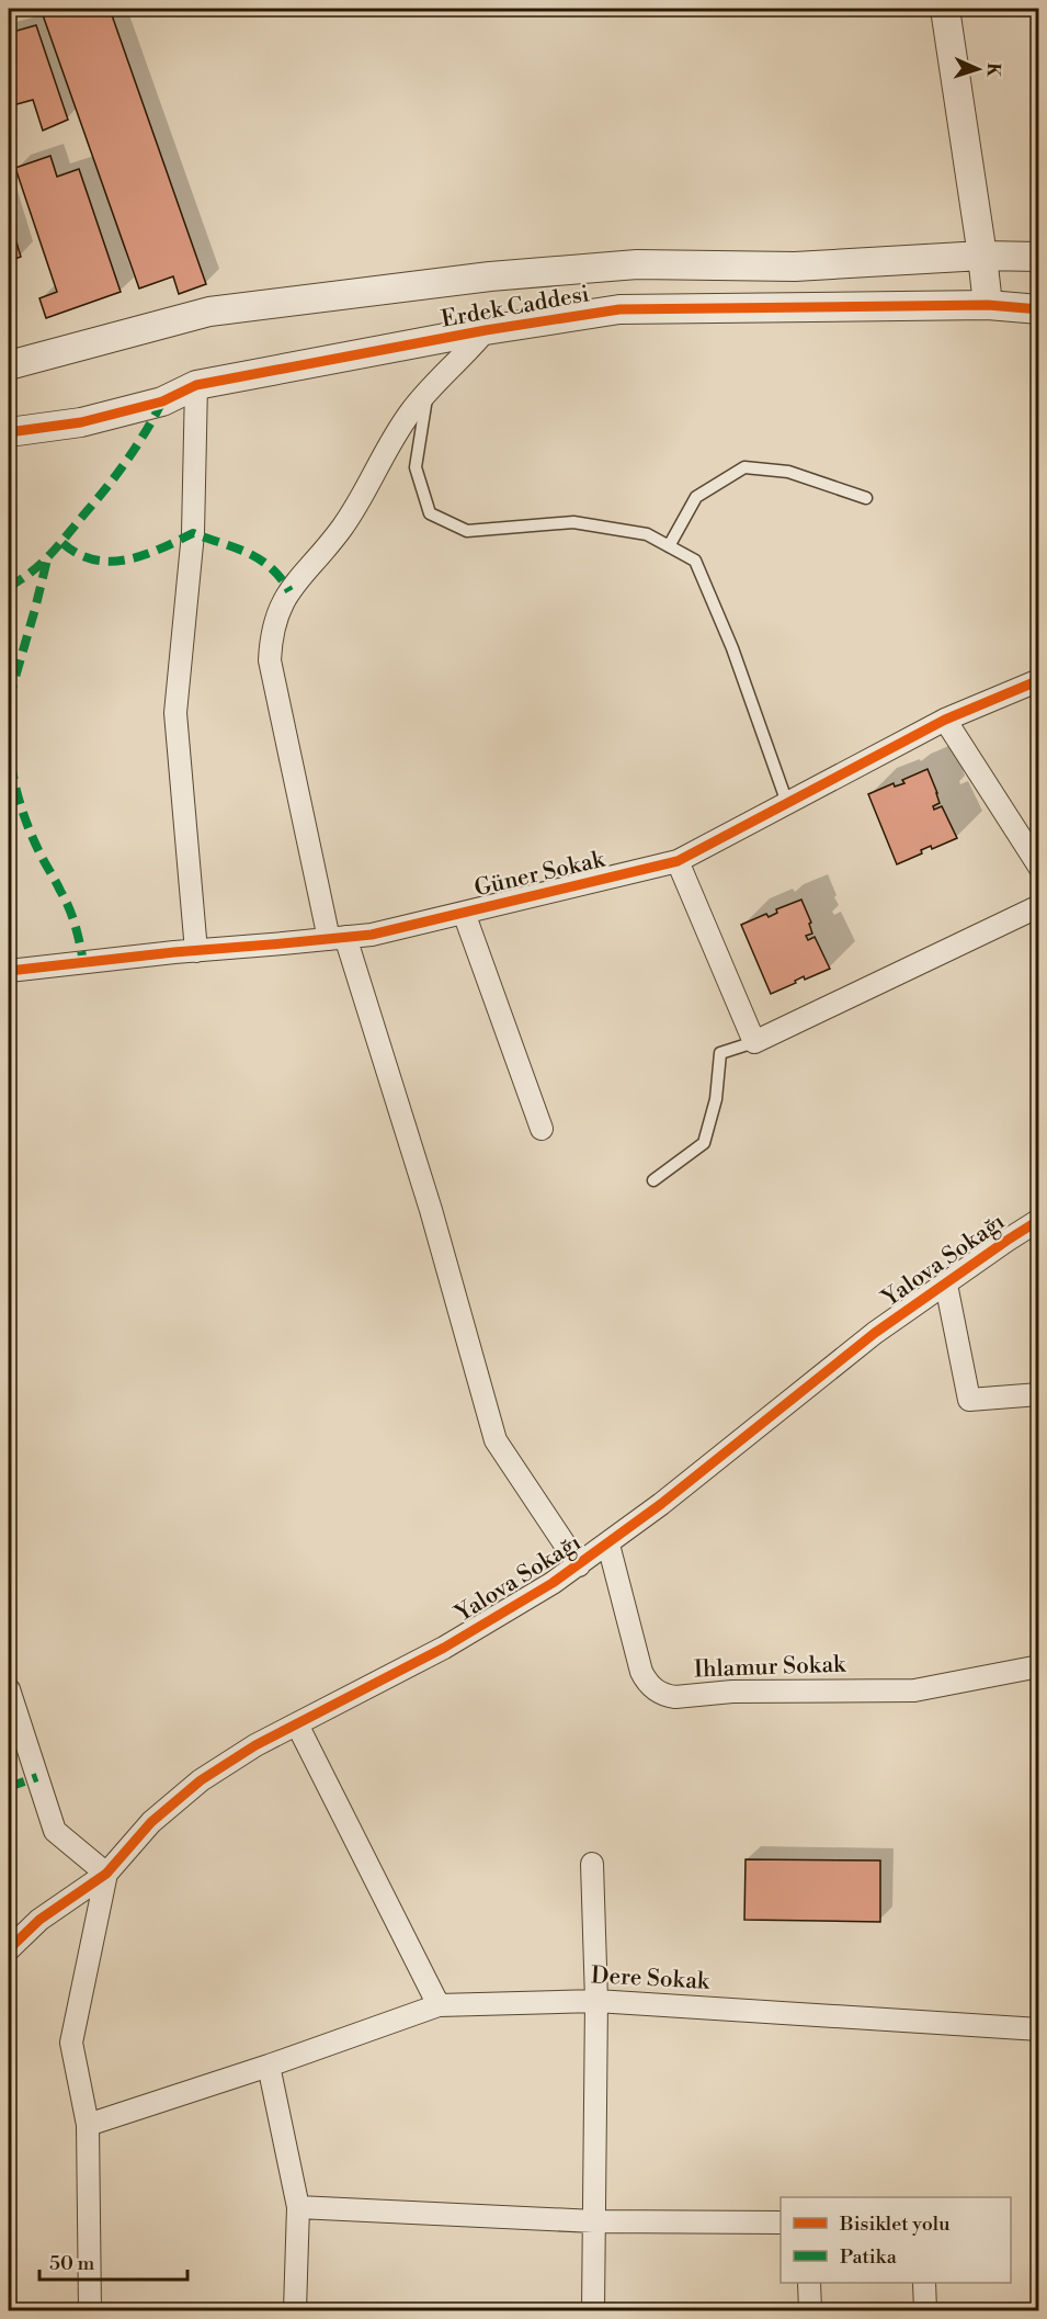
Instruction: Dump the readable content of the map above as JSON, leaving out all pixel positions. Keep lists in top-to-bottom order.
{
  "streets": {
    "street": [
      "Erdek Caddesi",
      "Güner Sokak",
      "Yalova Sokağı",
      "Ihlamur Sokak",
      "Dere Sokak"
    ]
  },
  "crossings": [
    ["Yalova Sokağı", "Ihlamur Sokak"]
  ],
  "legend": ["Bisiklet yolu", "Patika"],
  "scale_bar": "50 m",
  "north": "right"
}
